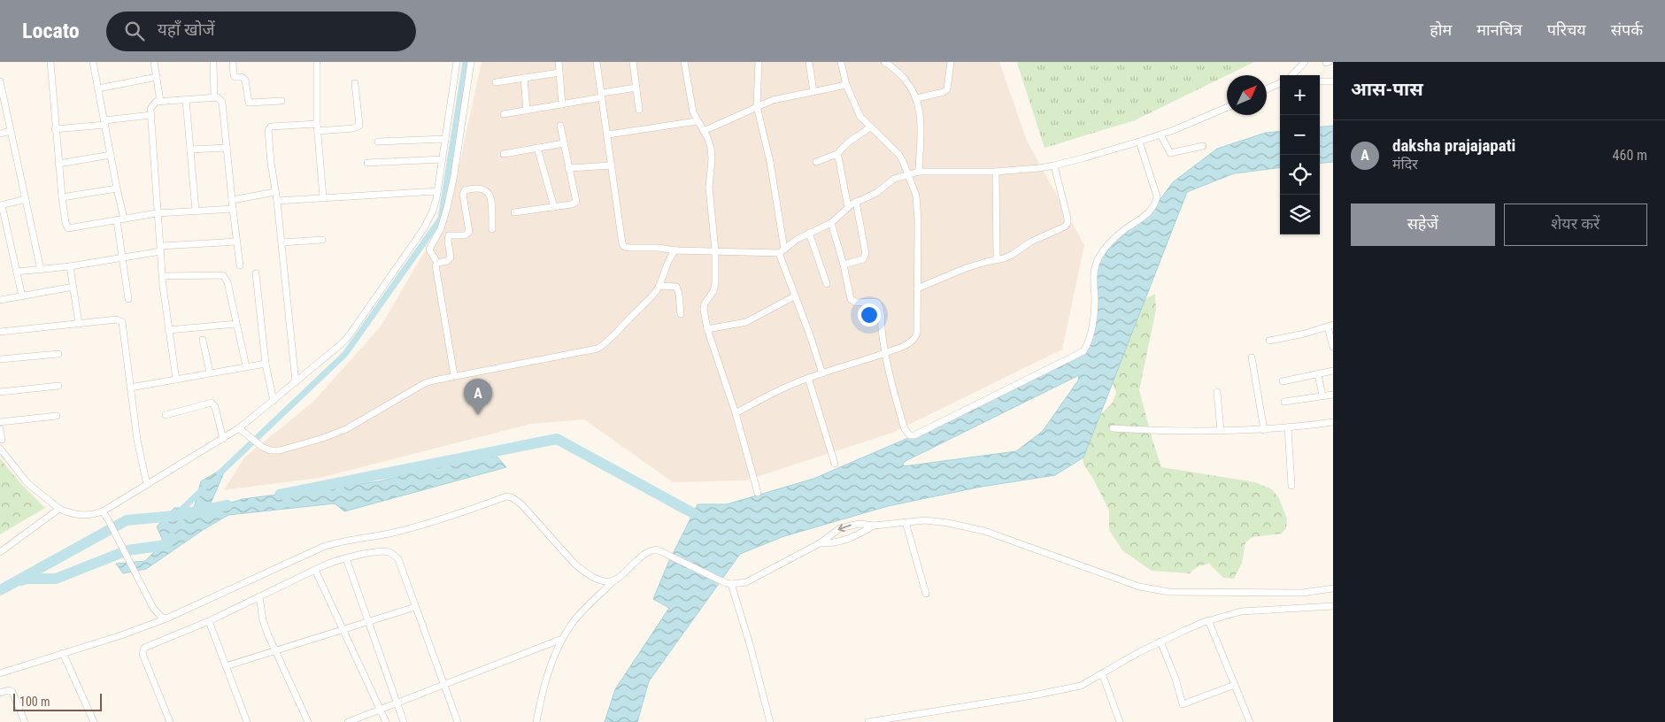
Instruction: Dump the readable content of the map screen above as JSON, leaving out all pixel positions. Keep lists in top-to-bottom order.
{
  "scale_bar": "100 m",
  "north": "top right",
  "page": {
    "header": "Locato",
    "search": "यहाँ खोजें",
    "nav": [
      "होम",
      "मानचित्र",
      "परिचय",
      "संपर्क"
    ],
    "heading": "आस-पास",
    "map_buttons": ["+", "−"],
    "list": [
      {
        "mark": "A",
        "name": "daksha prajajapati",
        "note": "मंदिर",
        "value": "460 m"
      }
    ],
    "buttons": ["सहेजें", "शेयर करें"],
    "pins": "A",
    "scale": "100 m"
  }
}
